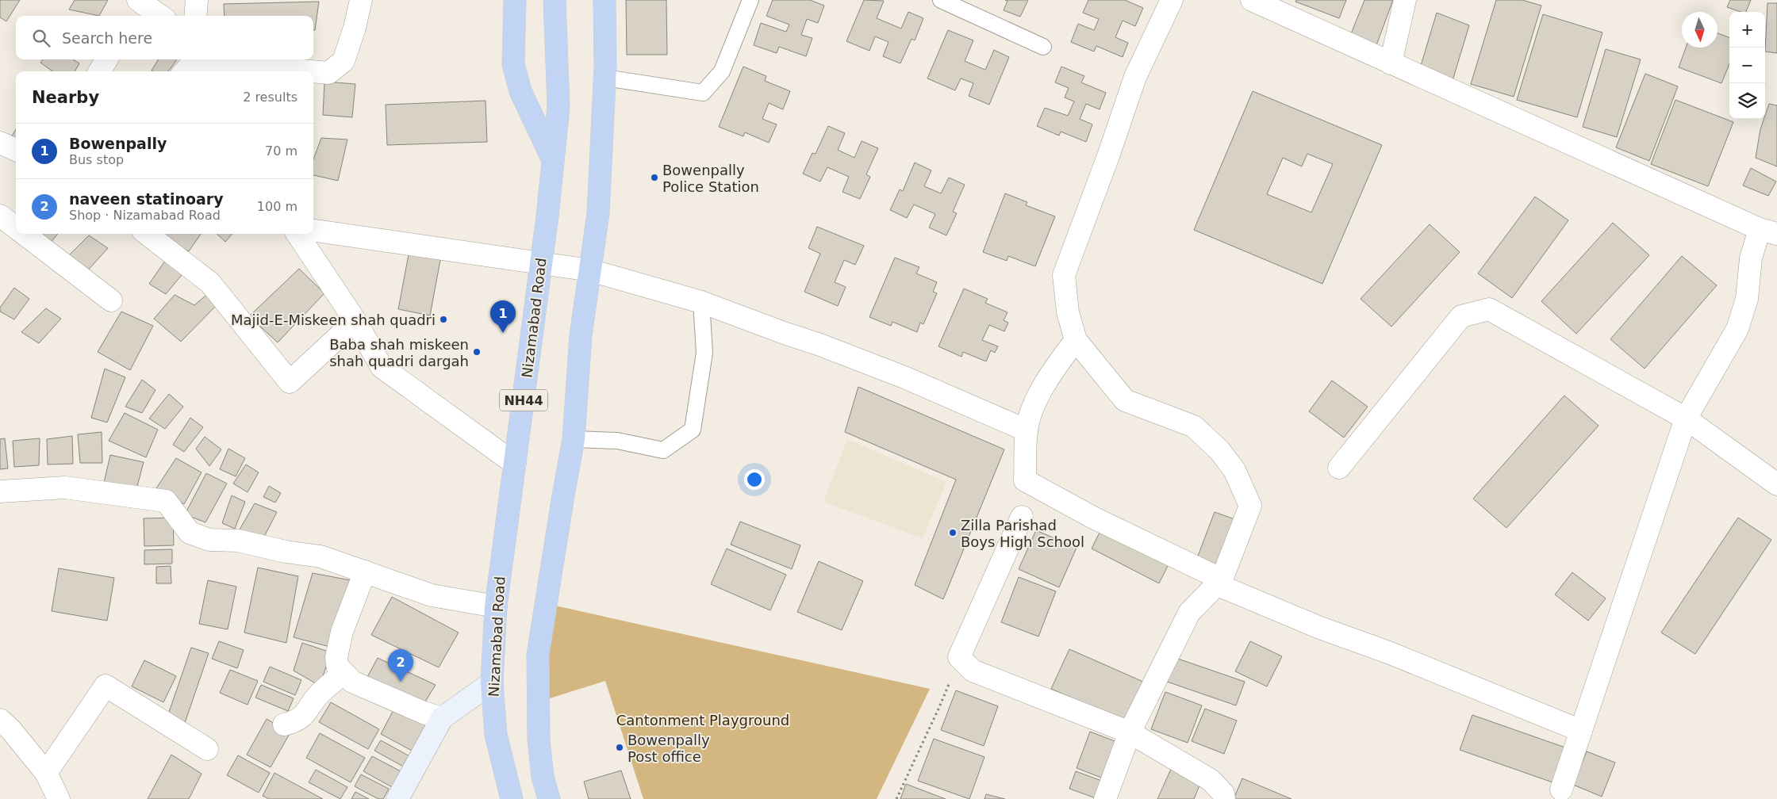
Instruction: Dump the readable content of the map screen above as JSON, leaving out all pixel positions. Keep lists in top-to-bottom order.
{
  "streets": {
    "highway": ["Nizamabad Road", "NH44"]
  },
  "parks": ["Cantonment Playground"],
  "places": [
    "Bowenpally Police Station",
    "Majid-E-Miskeen shah quadri",
    "Baba shah miskeen shah quadri dargah",
    "Zilla Parishad Boys High School",
    "Bowenpally Post office"
  ],
  "north": "bottom",
  "page": {
    "map_buttons": ["+", "−"],
    "search": "Search here",
    "heading": ["Nearby", "2 results"],
    "list": [
      {
        "mark": "1",
        "name": "Bowenpally",
        "note": "Bus stop",
        "value": "70 m"
      },
      {
        "mark": "2",
        "name": "naveen statinoary",
        "note": "Shop · Nizamabad Road",
        "value": "100 m"
      }
    ],
    "pins": ["1", "2"]
  }
}
